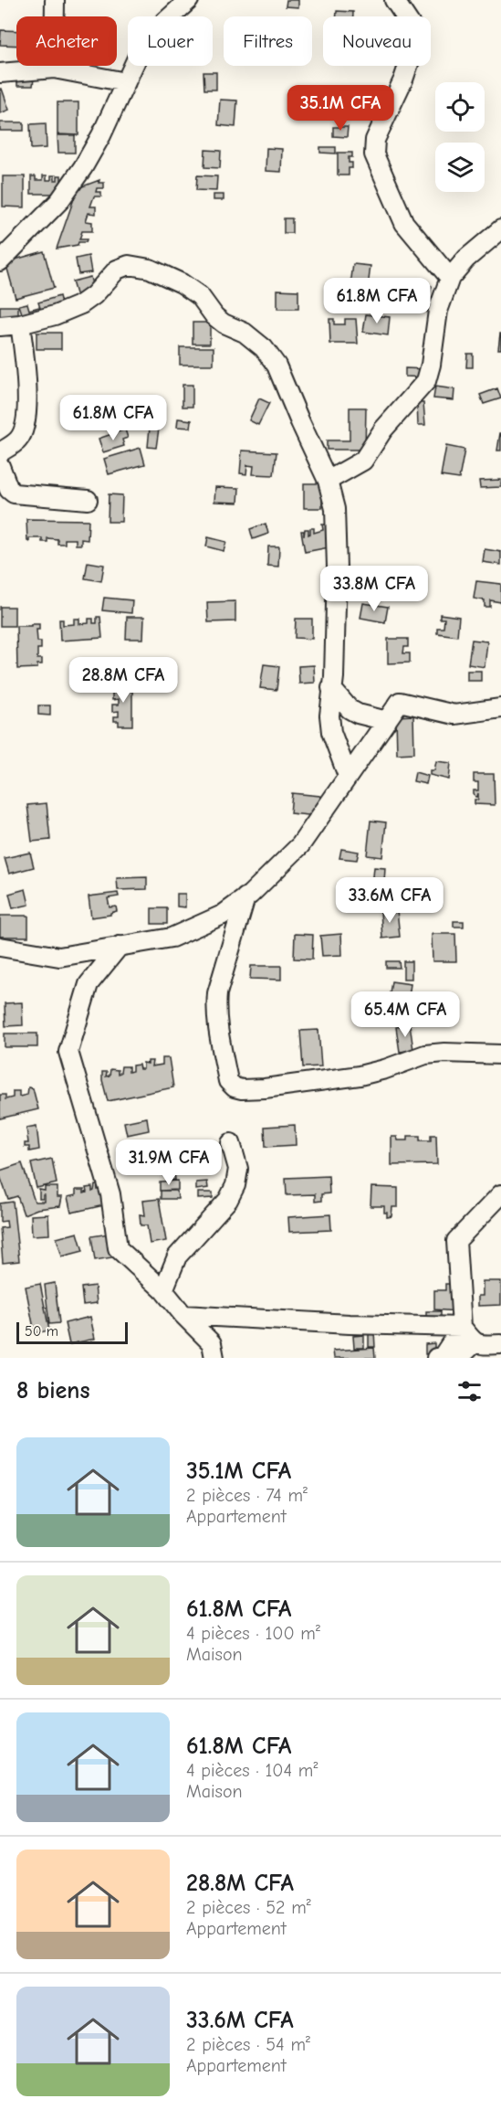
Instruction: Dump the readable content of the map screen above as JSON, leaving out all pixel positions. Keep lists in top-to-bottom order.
{
  "scale_bar": "50 m",
  "page": {
    "chip": [
      "Acheter",
      "Louer",
      "Filtres",
      "Nouveau"
    ],
    "price": [
      "35.1M CFA",
      "61.8M CFA",
      "61.8M CFA",
      "33.8M CFA",
      "28.8M CFA",
      "33.6M CFA",
      "65.4M CFA",
      "31.9M CFA"
    ],
    "scale": "50 m",
    "heading": "8 biens",
    "list": [
      {
        "name": "35.1M CFA",
        "note": "2 pièces · 74 m² · Appartement"
      },
      {
        "name": "61.8M CFA",
        "note": "4 pièces · 100 m² · Maison"
      },
      {
        "name": "61.8M CFA",
        "note": "4 pièces · 104 m² · Maison"
      },
      {
        "name": "28.8M CFA",
        "note": "2 pièces · 52 m² · Appartement"
      },
      {
        "name": "33.6M CFA",
        "note": "2 pièces · 54 m² · Appartement"
      }
    ]
  }
}
